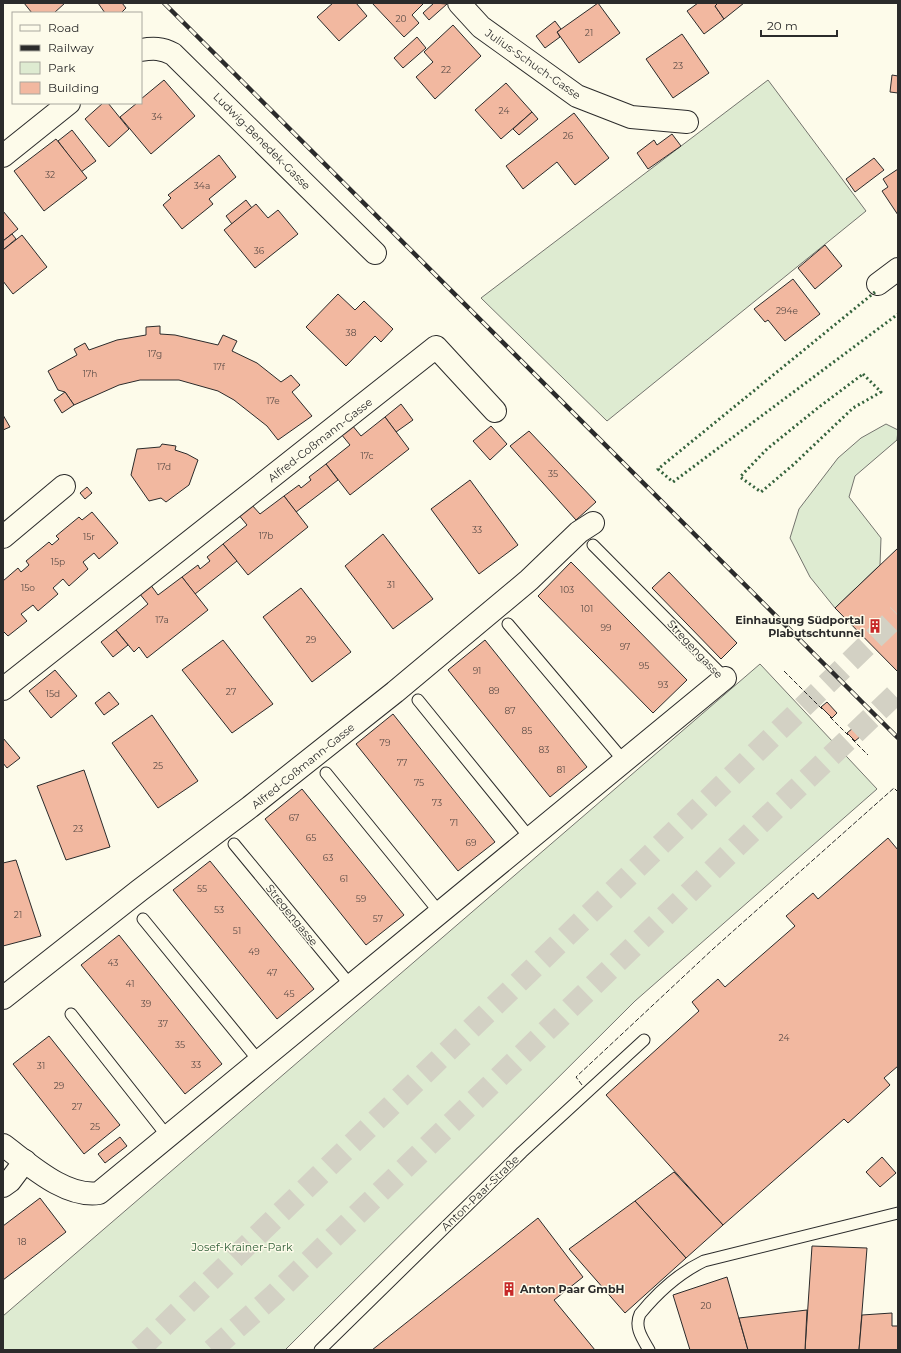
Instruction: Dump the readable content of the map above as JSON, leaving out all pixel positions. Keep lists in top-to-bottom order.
{
  "streets": {
    "street": [
      "Julius-Schuch-Gasse",
      "Ludwig-Benedek-Gasse",
      "Alfred-Coßmann-Gasse",
      "Stregengasse"
    ],
    "lane": ["Anton-Paar-Straße"]
  },
  "parks": ["Josef-Krainer-Park"],
  "places": {
    "building": ["Einhausung Südportal Plabutschtunnel", "Anton Paar GmbH"]
  },
  "house_numbers": [
    "20",
    "21",
    "23",
    "22",
    "24",
    "34",
    "26",
    "32",
    "34a",
    "36",
    "294e",
    "38",
    "17g",
    "17f",
    "17h",
    "17e",
    "17c",
    "17d",
    "35",
    "33",
    "17b",
    "15r",
    "15p",
    "31",
    "15o",
    "103",
    "101",
    "17a",
    "99",
    "29",
    "97",
    "95",
    "91",
    "93",
    "89",
    "27",
    "15d",
    "87",
    "85",
    "79",
    "83",
    "77",
    "25",
    "81",
    "75",
    "73",
    "67",
    "71",
    "23",
    "65",
    "69",
    "63",
    "61",
    "55",
    "59",
    "53",
    "21",
    "57",
    "51",
    "49",
    "43",
    "47",
    "41",
    "45",
    "39",
    "37",
    "24",
    "35",
    "33",
    "31",
    "29",
    "27",
    "25",
    "18",
    "20"
  ],
  "legend": [
    "Road",
    "Railway",
    "Park",
    "Building"
  ],
  "scale_bar": "20 m"
}
